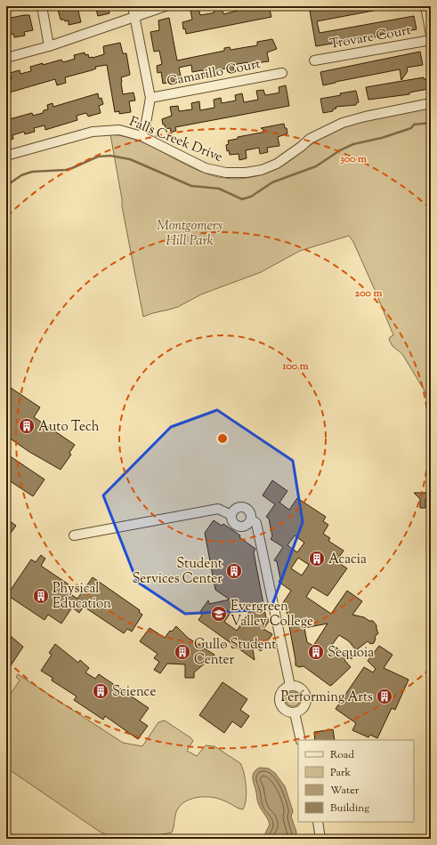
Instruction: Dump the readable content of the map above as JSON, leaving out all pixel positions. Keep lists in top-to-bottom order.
{
  "streets": {
    "street": ["Trovare Court", "Camarillo Court", "Falls Creek Drive"]
  },
  "parks": ["Montgomery Hill Park"],
  "places": {
    "building": [
      "Auto Tech",
      "Acacia",
      "Student Services Center",
      "Physical Education",
      "Gullo Student Center",
      "Sequoia",
      "Science",
      "Performing Arts"
    ],
    "school or university": ["Evergreen Valley College"]
  },
  "legend": [
    "Road",
    "Park",
    "Water",
    "Building"
  ],
  "rings": ["300 m", "200 m", "100 m"]
}
